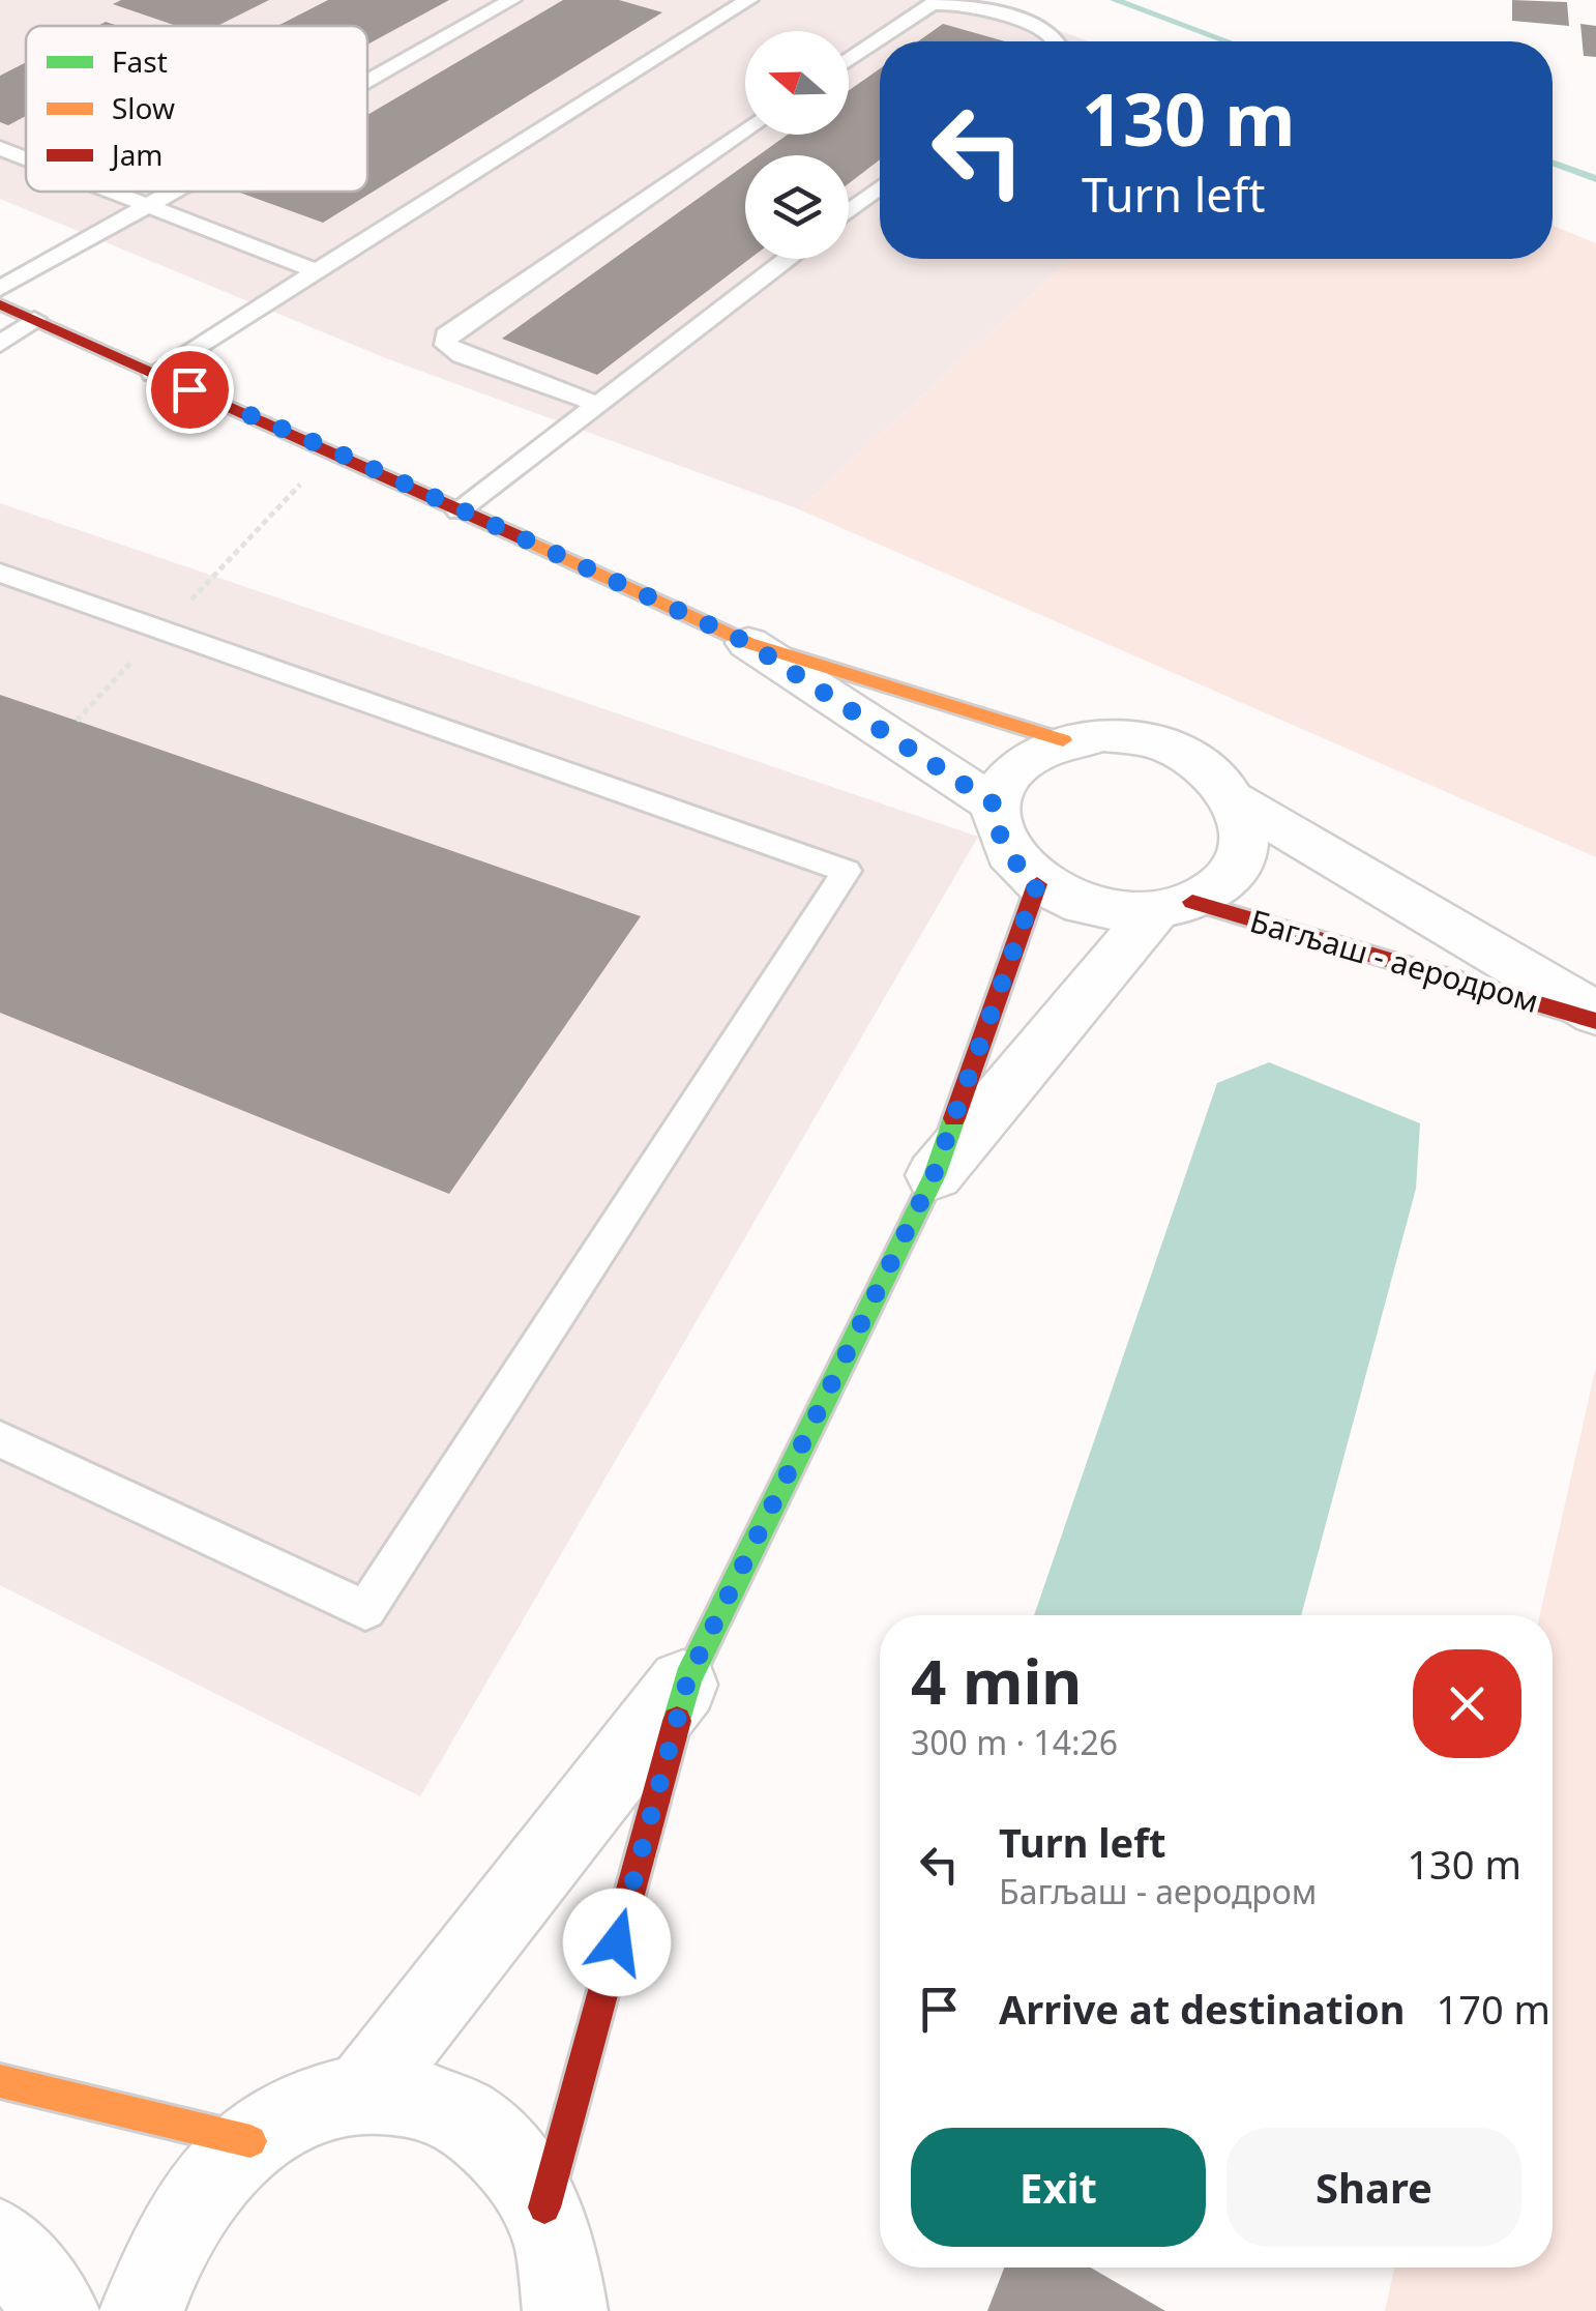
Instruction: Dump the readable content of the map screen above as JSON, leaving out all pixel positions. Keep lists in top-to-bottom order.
{
  "streets": {
    "street": ["Багљаш - аеродром"]
  },
  "legend": ["Fast", "Slow", "Jam"],
  "north": "left",
  "page": {
    "turn": ["130 m", "Turn left"],
    "heading": ["4 min", "300 m · 14:26"],
    "list": [
      {
        "name": "Turn left",
        "note": "Багљаш - аеродром",
        "value": "130 m"
      },
      {
        "name": "Arrive at destination",
        "value": "170 m"
      }
    ],
    "buttons": ["Exit", "Share"]
  }
}
